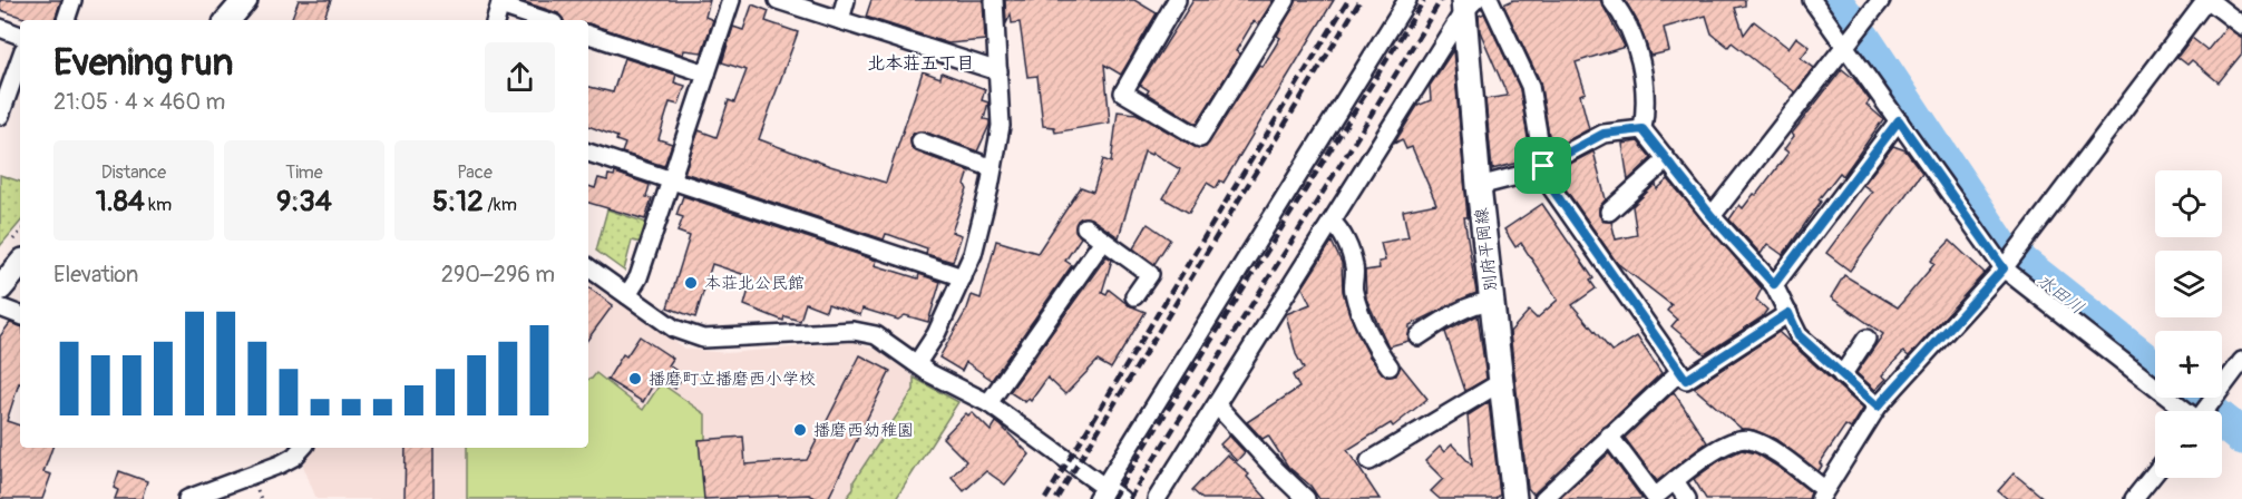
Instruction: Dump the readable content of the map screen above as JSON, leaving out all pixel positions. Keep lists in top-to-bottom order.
{
  "streets": {
    "main road": ["別府平岡線"]
  },
  "districts": ["北本荘五丁目"],
  "water": ["水田川"],
  "places": ["本荘北公民館", "播磨町立播磨西小学校", "播磨西幼稚園"],
  "page": {
    "heading": ["Evening run", "21:05 · 4 × 460 m"],
    "stats": [
      ["Distance", "1.84 km"],
      ["Time", "9:34"],
      ["Pace", "5:12 /km"]
    ],
    "map_buttons": ["+", "−"],
    "chart": ["Elevation", "290–296 m"]
  }
}
